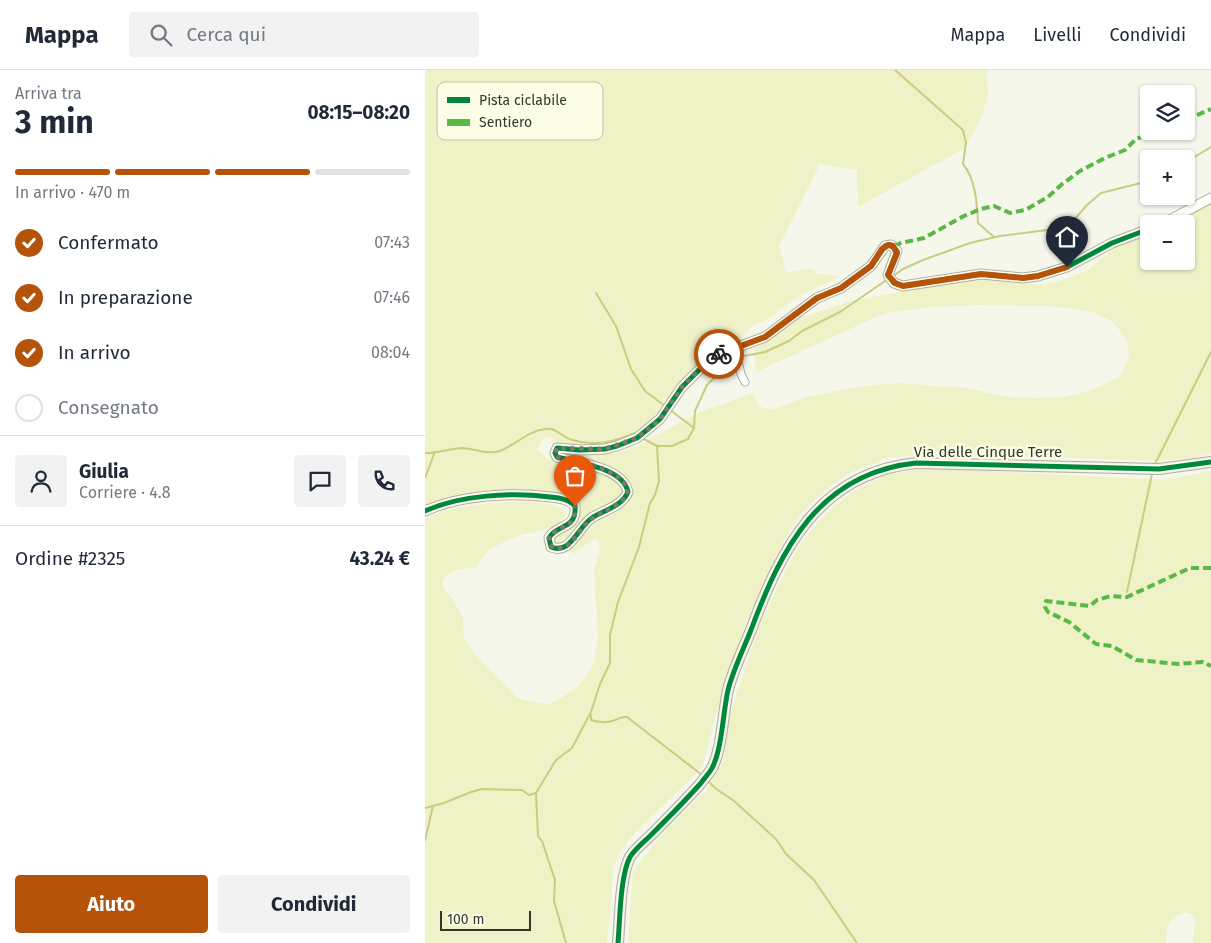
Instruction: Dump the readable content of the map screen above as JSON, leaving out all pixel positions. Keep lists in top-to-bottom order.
{
  "streets": {
    "main road": ["Via delle Cinque Terre"]
  },
  "legend": ["Pista ciclabile", "Sentiero"],
  "scale_bar": "100 m",
  "page": {
    "header": "Mappa",
    "search": "Cerca qui",
    "nav": ["Mappa", "Livelli", "Condividi"],
    "heading": ["3 min", "Arriva tra", "08:15–08:20"],
    "panel": [
      "Giulia",
      "Corriere · 4.8",
      "Ordine #2325",
      "43.24 €"
    ],
    "map_buttons": ["+", "−"],
    "bar": "In arrivo · 470 m",
    "list": [
      ["Confermato", "07:43"],
      ["In preparazione", "07:46"],
      ["In arrivo", "08:04"],
      "Consegnato"
    ],
    "buttons": ["Aiuto", "Condividi"],
    "scale": "100 m"
  }
}
